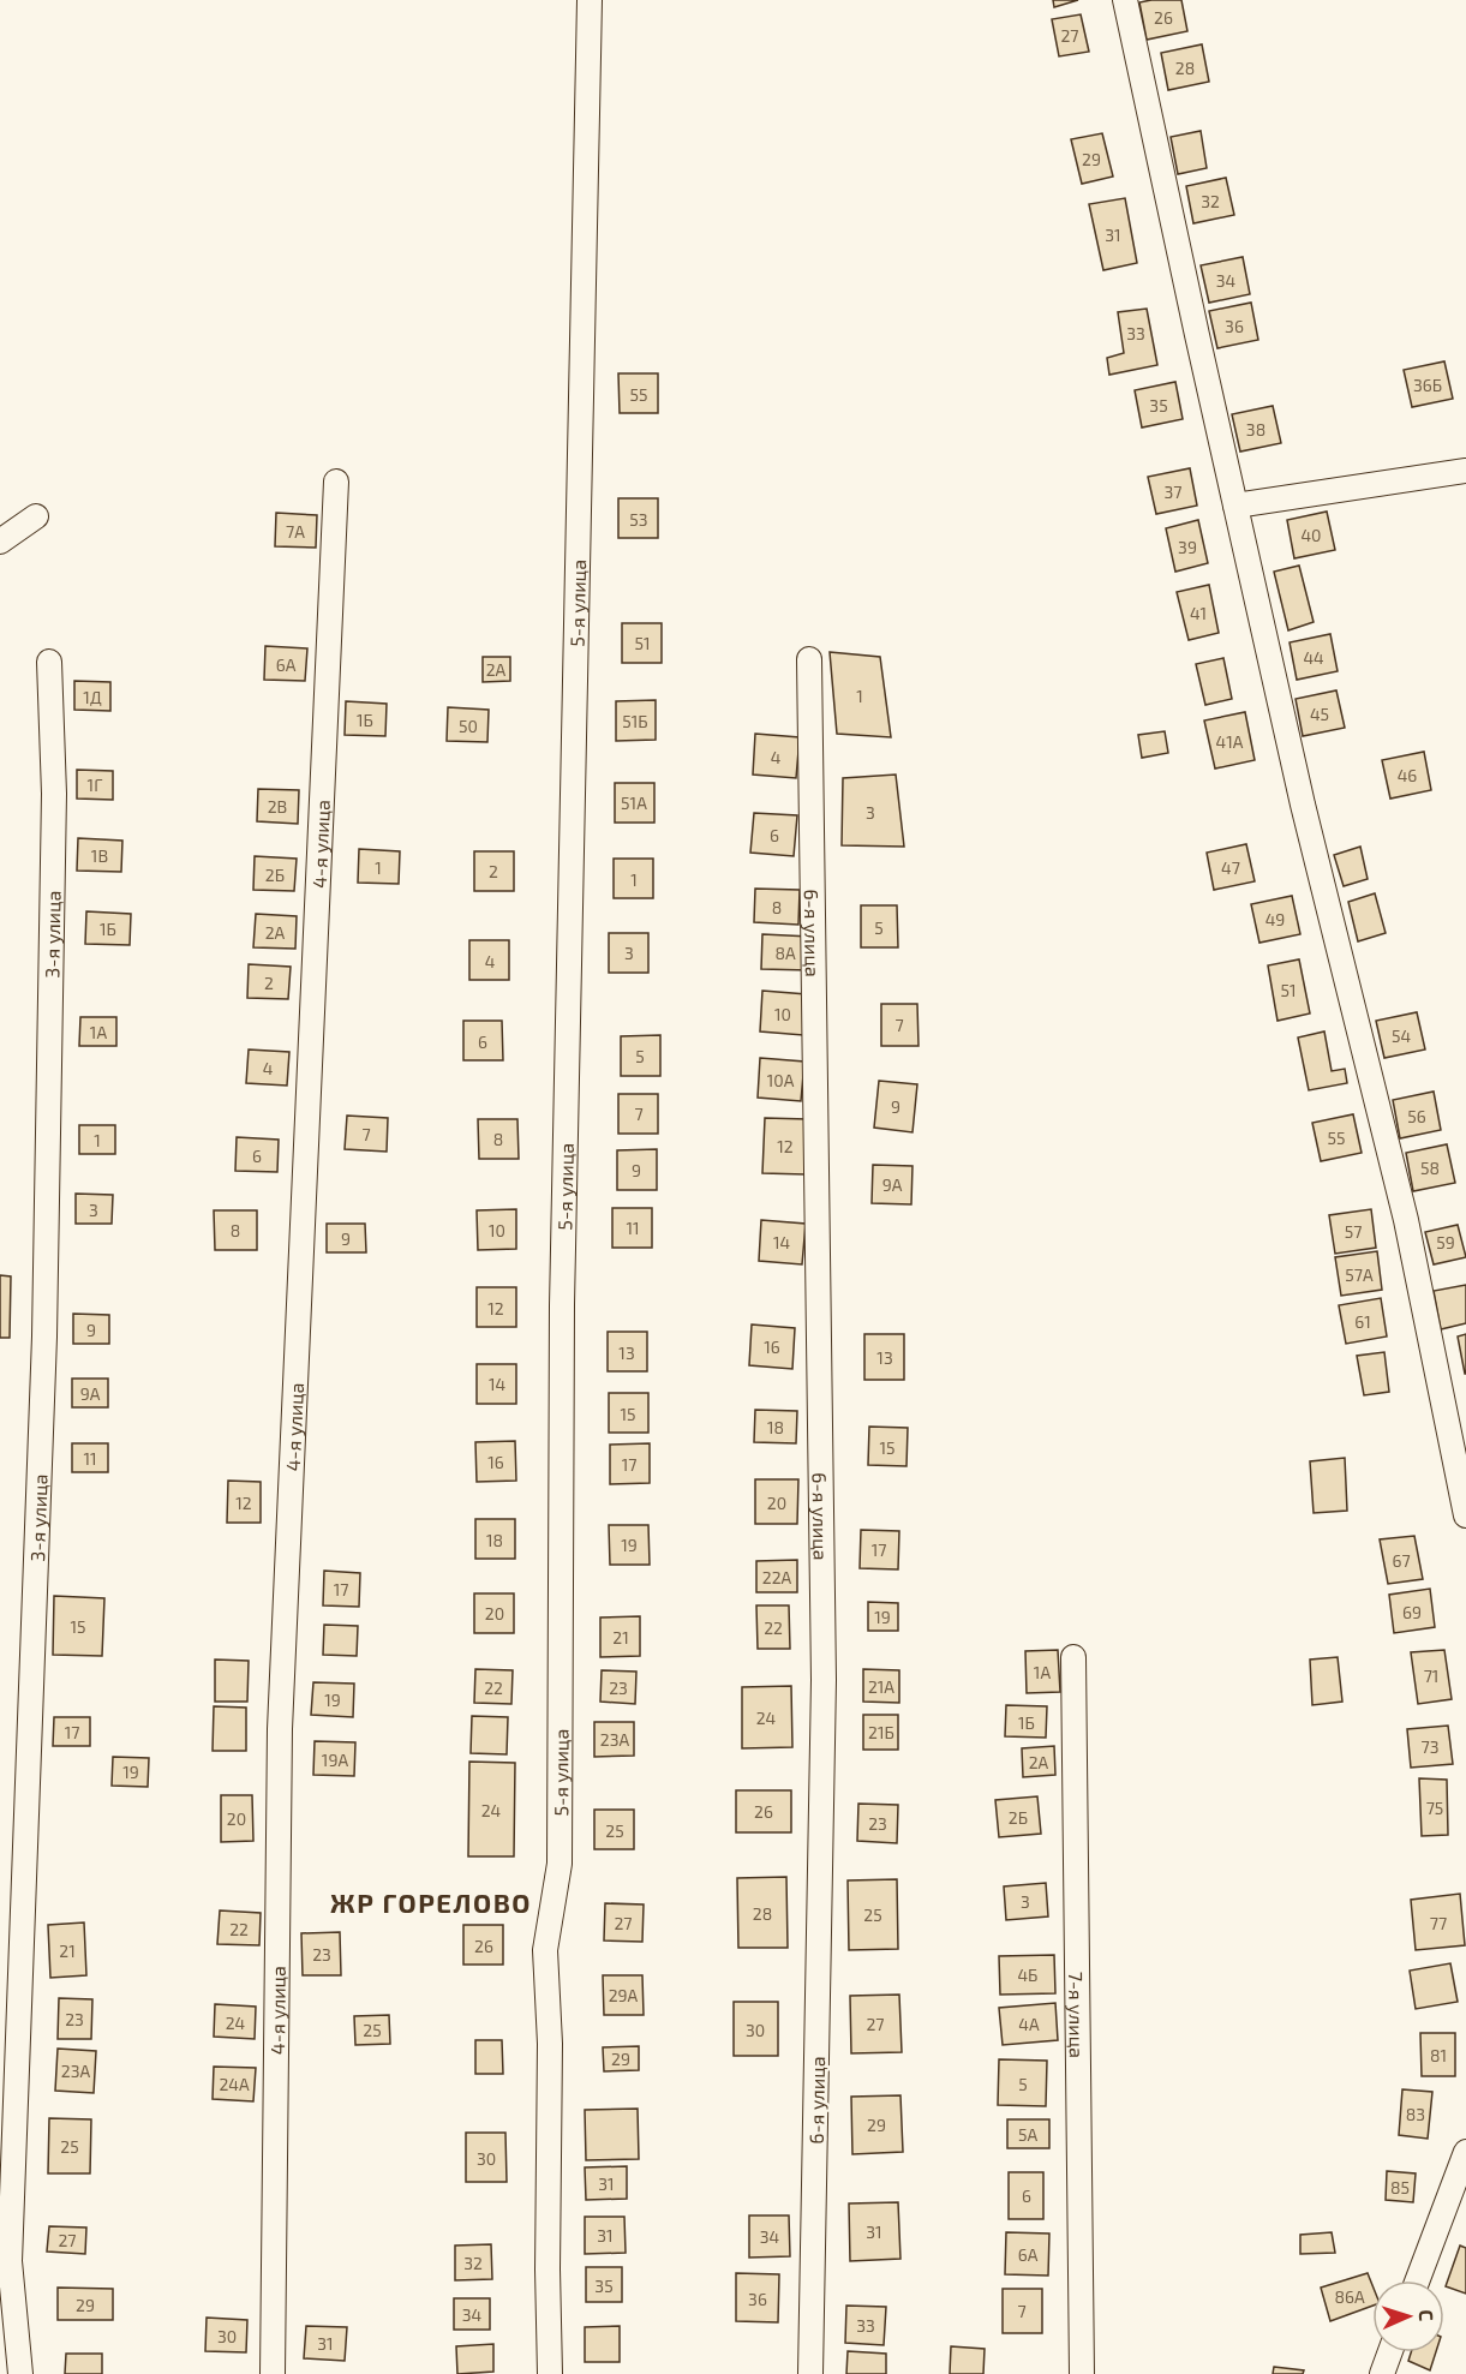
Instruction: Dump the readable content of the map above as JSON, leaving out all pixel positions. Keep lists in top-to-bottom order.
{
  "streets": {
    "street": [
      "5-я улица",
      "4-я улица",
      "6-я улица",
      "3-я улица",
      "7-я улица"
    ]
  },
  "districts": ["ЖР ГОРЕЛОВО"],
  "house_numbers": [
    "26",
    "27",
    "28",
    "29",
    "32",
    "31",
    "34",
    "36",
    "33",
    "36Б",
    "55",
    "35",
    "38",
    "37",
    "53",
    "7А",
    "40",
    "39",
    "41",
    "51",
    "44",
    "6А",
    "2А",
    "1",
    "1Д",
    "45",
    "1Б",
    "51Б",
    "50",
    "41А",
    "4",
    "46",
    "1Г",
    "51А",
    "2В",
    "3",
    "6",
    "1В",
    "1",
    "47",
    "2",
    "2Б",
    "1",
    "8",
    "49",
    "5",
    "1Б",
    "2А",
    "3",
    "8А",
    "4",
    "2",
    "51",
    "10",
    "7",
    "1А",
    "54",
    "6",
    "5",
    "4",
    "10А",
    "9",
    "7",
    "56",
    "7",
    "55",
    "8",
    "1",
    "12",
    "6",
    "58",
    "9",
    "9А",
    "3",
    "11",
    "8",
    "10",
    "57",
    "9",
    "14",
    "59",
    "57А",
    "12",
    "61",
    "9",
    "16",
    "13",
    "13",
    "14",
    "9А",
    "15",
    "18",
    "15",
    "11",
    "16",
    "17",
    "12",
    "20",
    "18",
    "19",
    "17",
    "67",
    "22А",
    "17",
    "69",
    "20",
    "19",
    "15",
    "22",
    "21",
    "1А",
    "71",
    "21А",
    "22",
    "23",
    "19",
    "24",
    "1Б",
    "17",
    "21Б",
    "23А",
    "73",
    "19А",
    "2А",
    "19",
    "75",
    "24",
    "26",
    "2Б",
    "20",
    "23",
    "25",
    "3",
    "28",
    "25",
    "27",
    "77",
    "22",
    "26",
    "21",
    "23",
    "4Б",
    "29А",
    "23",
    "24",
    "27",
    "4А",
    "25",
    "30",
    "81",
    "29",
    "23А",
    "24А",
    "5",
    "83",
    "29",
    "5А",
    "25",
    "30",
    "31",
    "85",
    "6",
    "31",
    "31",
    "34",
    "27",
    "6А",
    "32",
    "35",
    "86А",
    "36",
    "29",
    "7",
    "34",
    "33",
    "30",
    "31"
  ],
  "north": "right"
}
